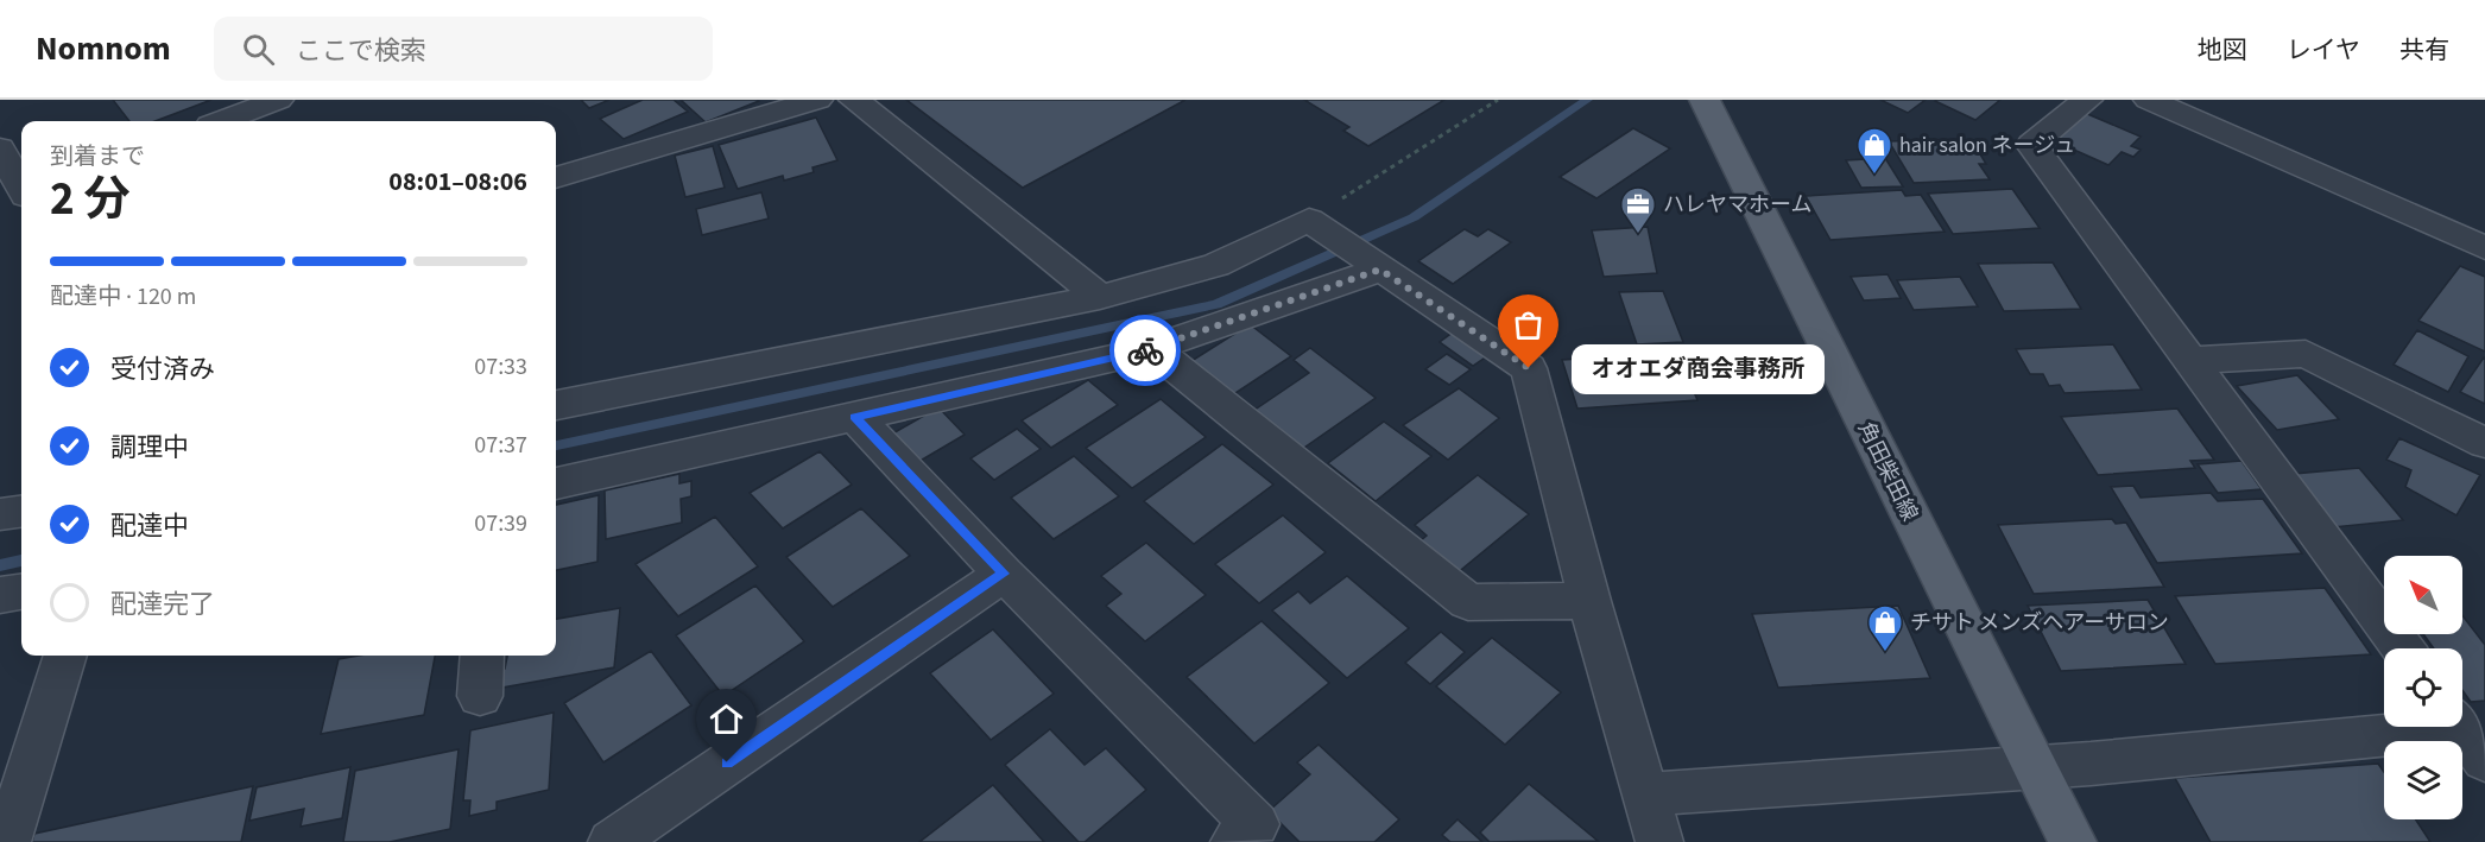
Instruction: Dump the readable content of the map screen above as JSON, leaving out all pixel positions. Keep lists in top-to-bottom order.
{
  "streets": {
    "main road": ["角田柴田線"]
  },
  "places": {
    "shop": ["hair salon ネージュ", "チサト メンズヘアーサロン"],
    "office": ["ハレヤマホーム"],
    "other": ["オオエダ商会事務所"]
  },
  "north": "top left",
  "page": {
    "header": "Nomnom",
    "search": "ここで検索",
    "nav": ["地図", "レイヤ", "共有"],
    "heading": ["2 分", "到着まで", "08:01–08:06"],
    "bar": "配達中 · 120 m",
    "list": [
      ["受付済み", "07:33"],
      ["調理中", "07:37"],
      ["配達中", "07:39"],
      "配達完了"
    ],
    "bubble": "オオエダ商会事務所"
  }
}
